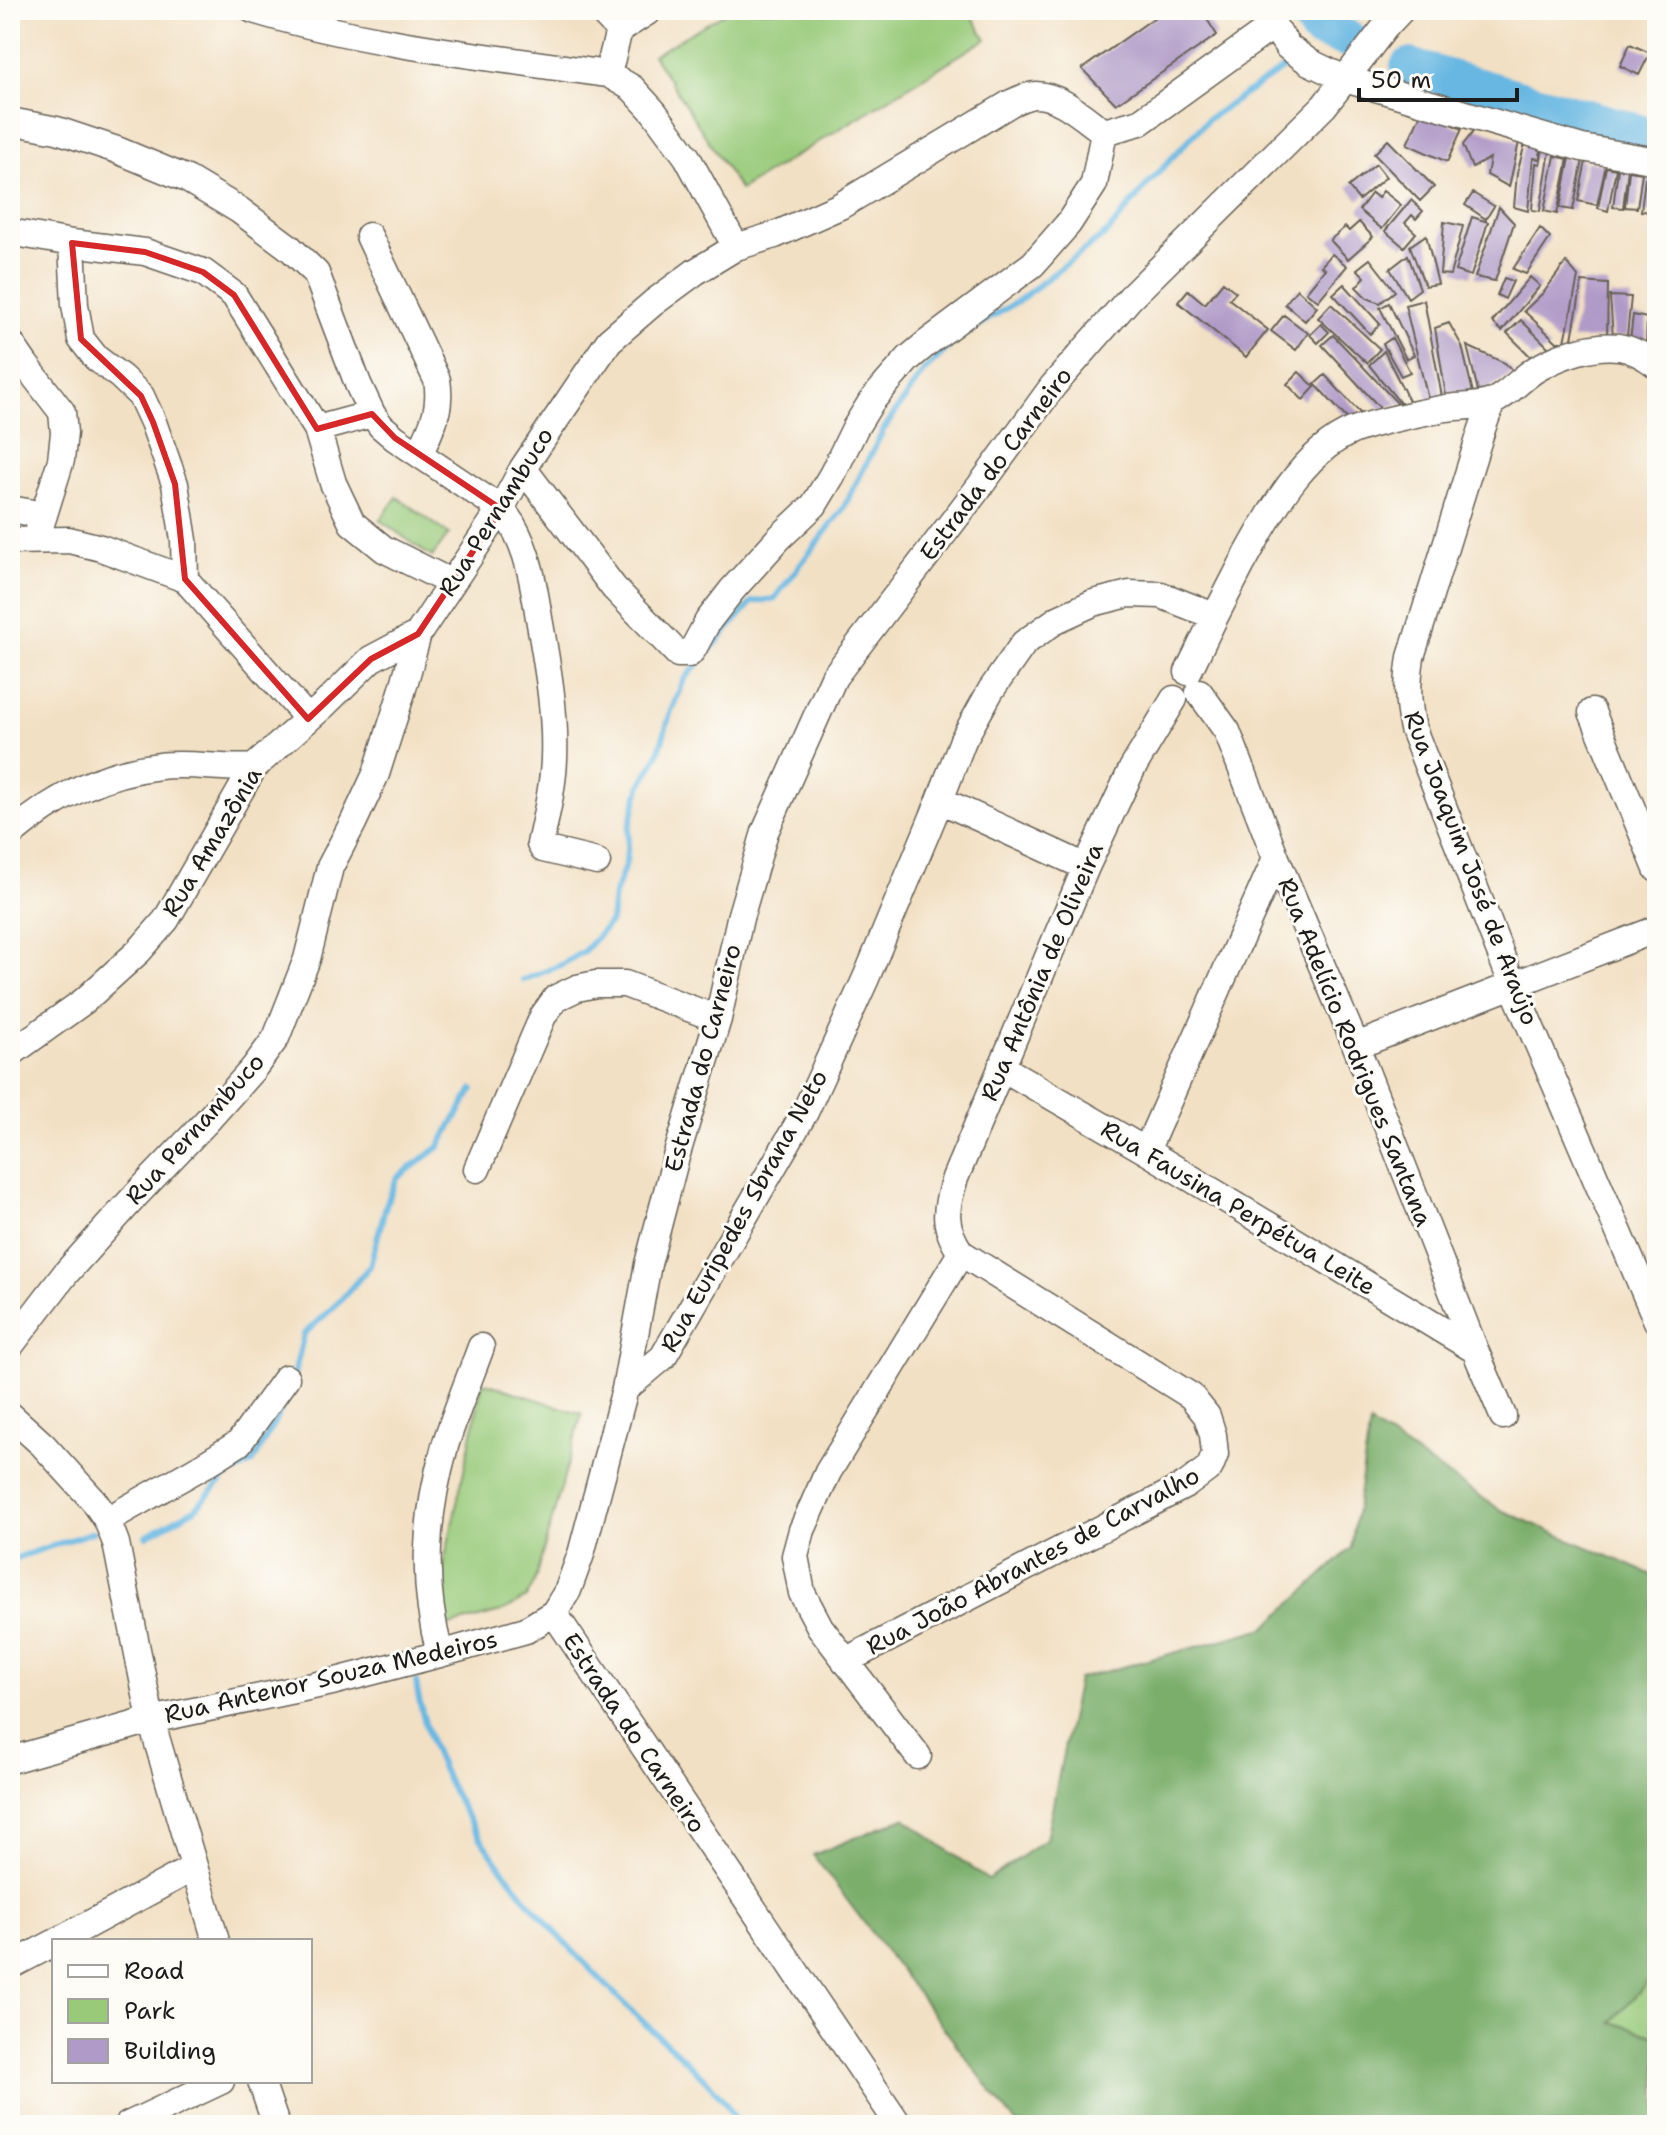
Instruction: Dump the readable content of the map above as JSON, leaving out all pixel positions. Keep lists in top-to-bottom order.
{
  "streets": {
    "street": [
      "Estrada do Carneiro",
      "Rua Pernambuco",
      "Rua Amazônia",
      "Rua Joaquim José de Araújo",
      "Rua Antônia de Oliveira",
      "Rua Adelício Rodrigues Santana",
      "Rua Fausina Perpétua Leite",
      "Rua Euripedes Sbrana Neto",
      "Rua João Abrantes de Carvalho",
      "Rua Antenor Souza Medeiros"
    ]
  },
  "crossings": [
    ["Estrada do Carneiro", "Rua Euripedes Sbrana Neto"],
    ["Estrada do Carneiro", "Rua Antenor Souza Medeiros"],
    ["Rua Pernambuco", "Rua Amazônia"],
    ["Rua Joaquim José de Araújo", "Rua Antônia de Oliveira"],
    ["Rua Antônia de Oliveira", "Rua Adelício Rodrigues Santana"],
    ["Rua Antônia de Oliveira", "Rua Fausina Perpétua Leite"],
    ["Rua Antônia de Oliveira", "Rua Euripedes Sbrana Neto"],
    ["Rua Antônia de Oliveira", "Rua João Abrantes de Carvalho"],
    ["Rua Adelício Rodrigues Santana", "Rua Fausina Perpétua Leite"]
  ],
  "legend": ["Road", "Park", "Building"],
  "scale_bar": "50 m"
}
